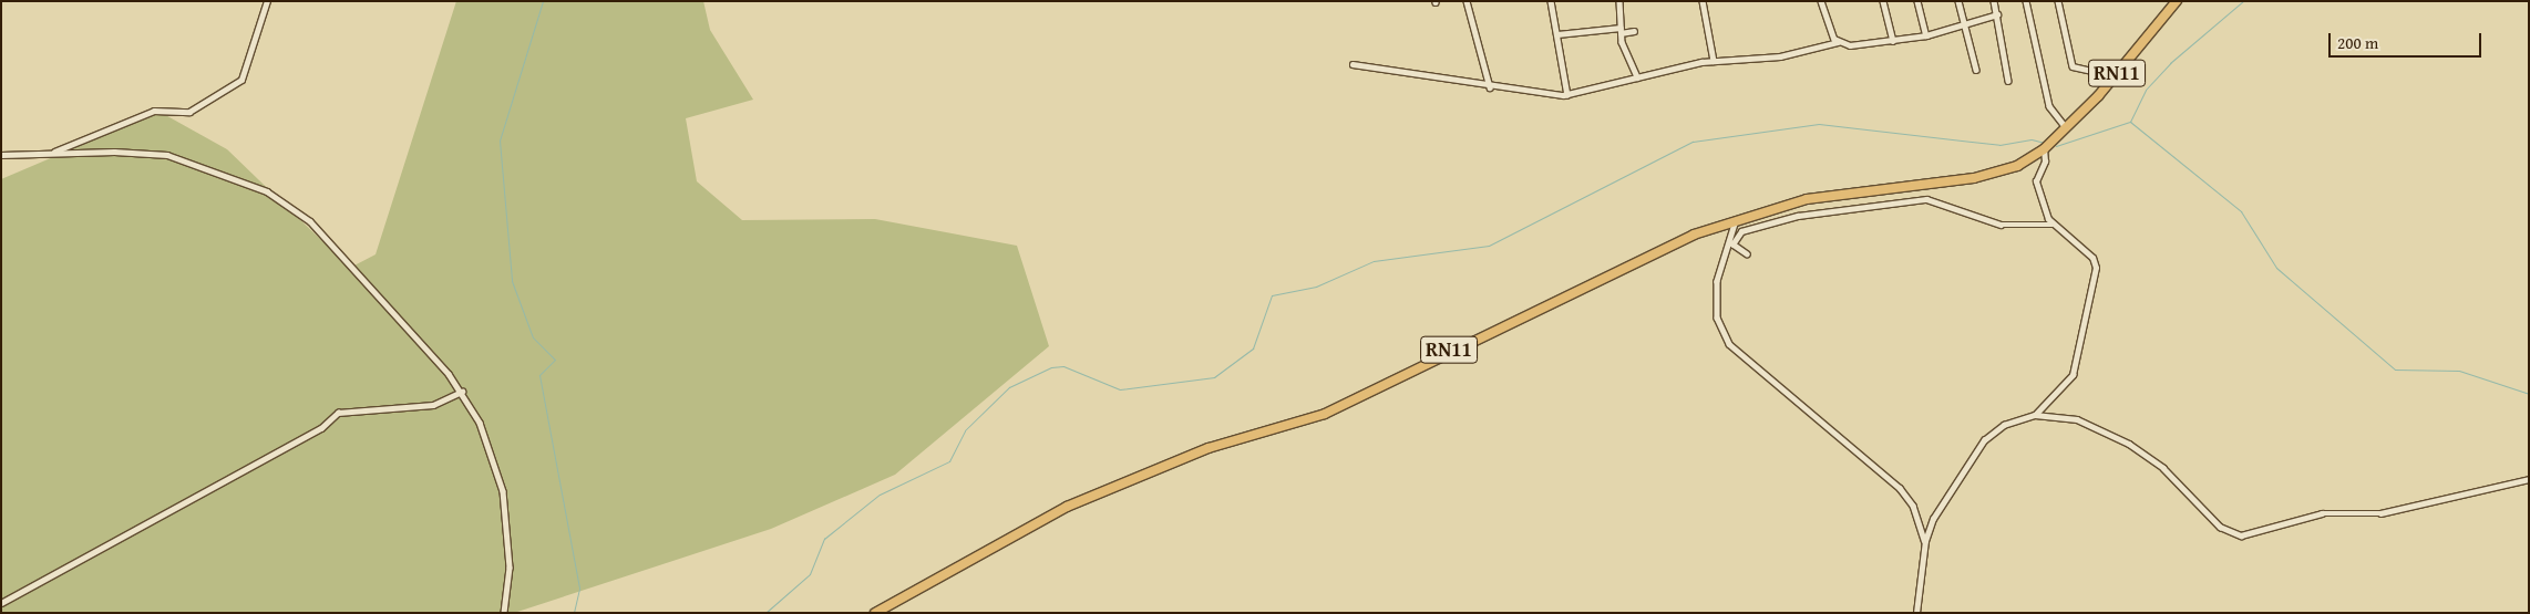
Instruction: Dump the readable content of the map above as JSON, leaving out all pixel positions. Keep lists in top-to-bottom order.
{
  "streets": {
    "main road": ["RN11"]
  },
  "scale_bar": "200 m"
}
